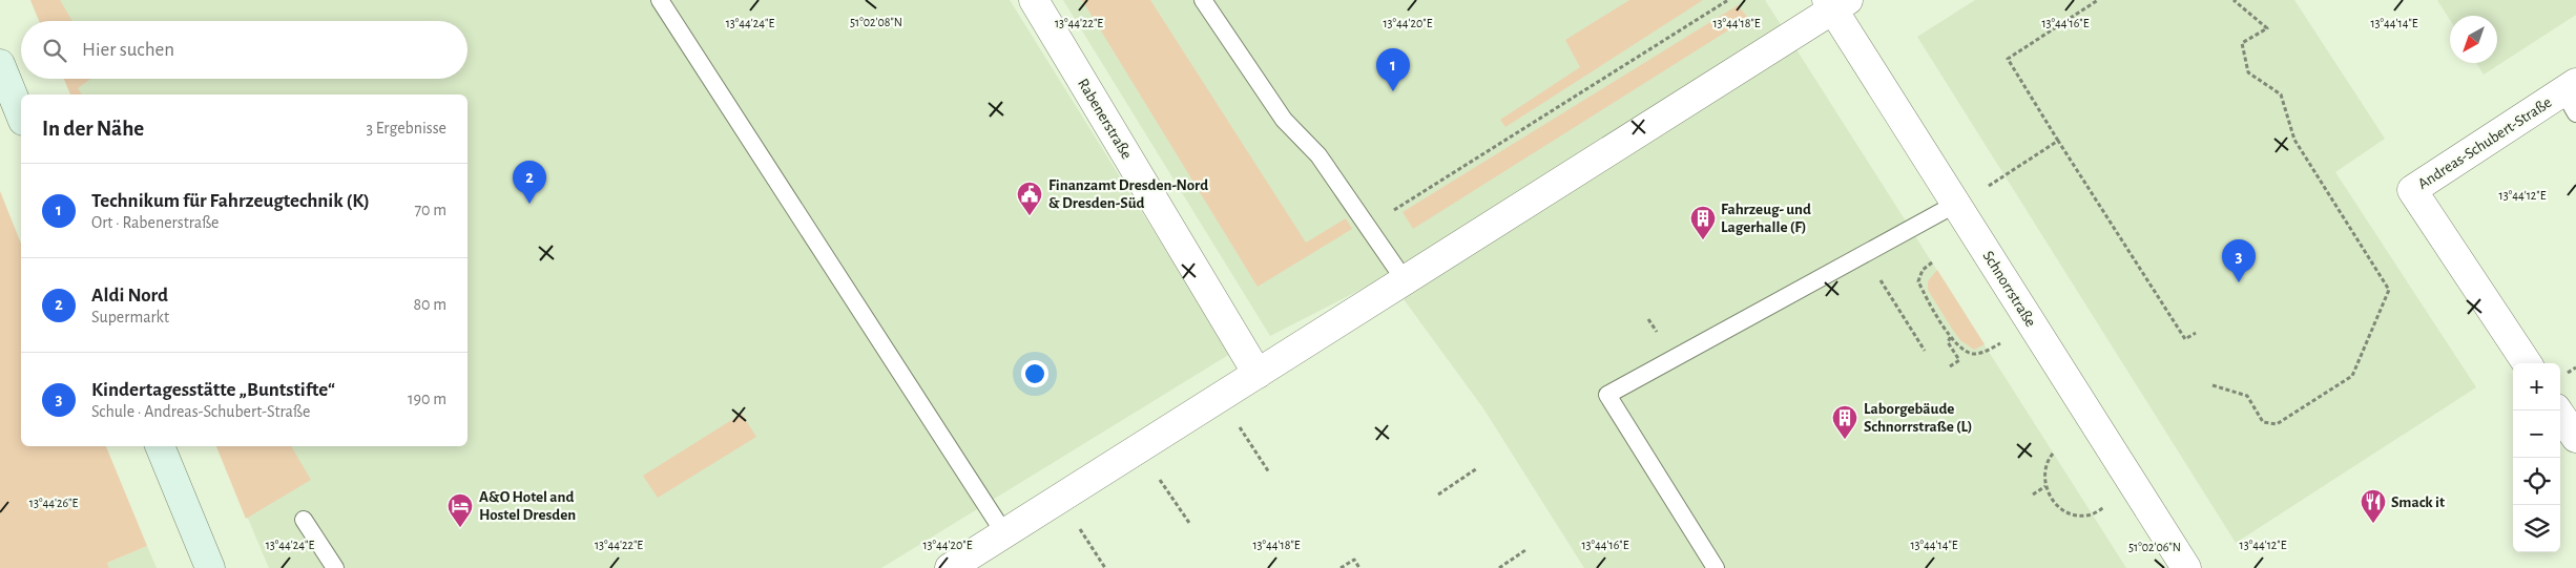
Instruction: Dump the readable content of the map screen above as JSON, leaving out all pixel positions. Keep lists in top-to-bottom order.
{
  "streets": {
    "street": ["Rabenerstraße", "Andreas-Schubert-Straße", "Schnorrstraße"]
  },
  "places": {
    "public building": ["Finanzamt Dresden-Nord & Dresden-Süd"],
    "building": ["Fahrzeug- und Lagerhalle (F)", "Laborgebäude Schnorrstraße (L)"],
    "restaurant": ["Smack it"],
    "hotel": ["A&O Hotel and Hostel Dresden"]
  },
  "north": "bottom left",
  "page": {
    "search": "Hier suchen",
    "pins": ["1", "2", "3"],
    "heading": ["In der Nähe", "3 Ergebnisse"],
    "list": [
      {
        "mark": "1",
        "name": "Technikum für Fahrzeugtechnik (K)",
        "note": "Ort · Rabenerstraße",
        "value": "70 m"
      },
      {
        "mark": "2",
        "name": "Aldi Nord",
        "note": "Supermarkt",
        "value": "80 m"
      },
      {
        "mark": "3",
        "name": "Kindertagesstätte „Buntstifte“",
        "note": "Schule · Andreas-Schubert-Straße",
        "value": "190 m"
      }
    ],
    "map_buttons": ["+", "−"]
  },
  "coordinates": [
    "51°02'08\"N",
    "13°44'24\"E",
    "13°44'22\"E",
    "13°44'20\"E",
    "13°44'18\"E",
    "13°44'16\"E",
    "13°44'14\"E",
    "13°44'12\"E",
    "13°44'26\"E",
    "51°02'06\"N"
  ]
}
